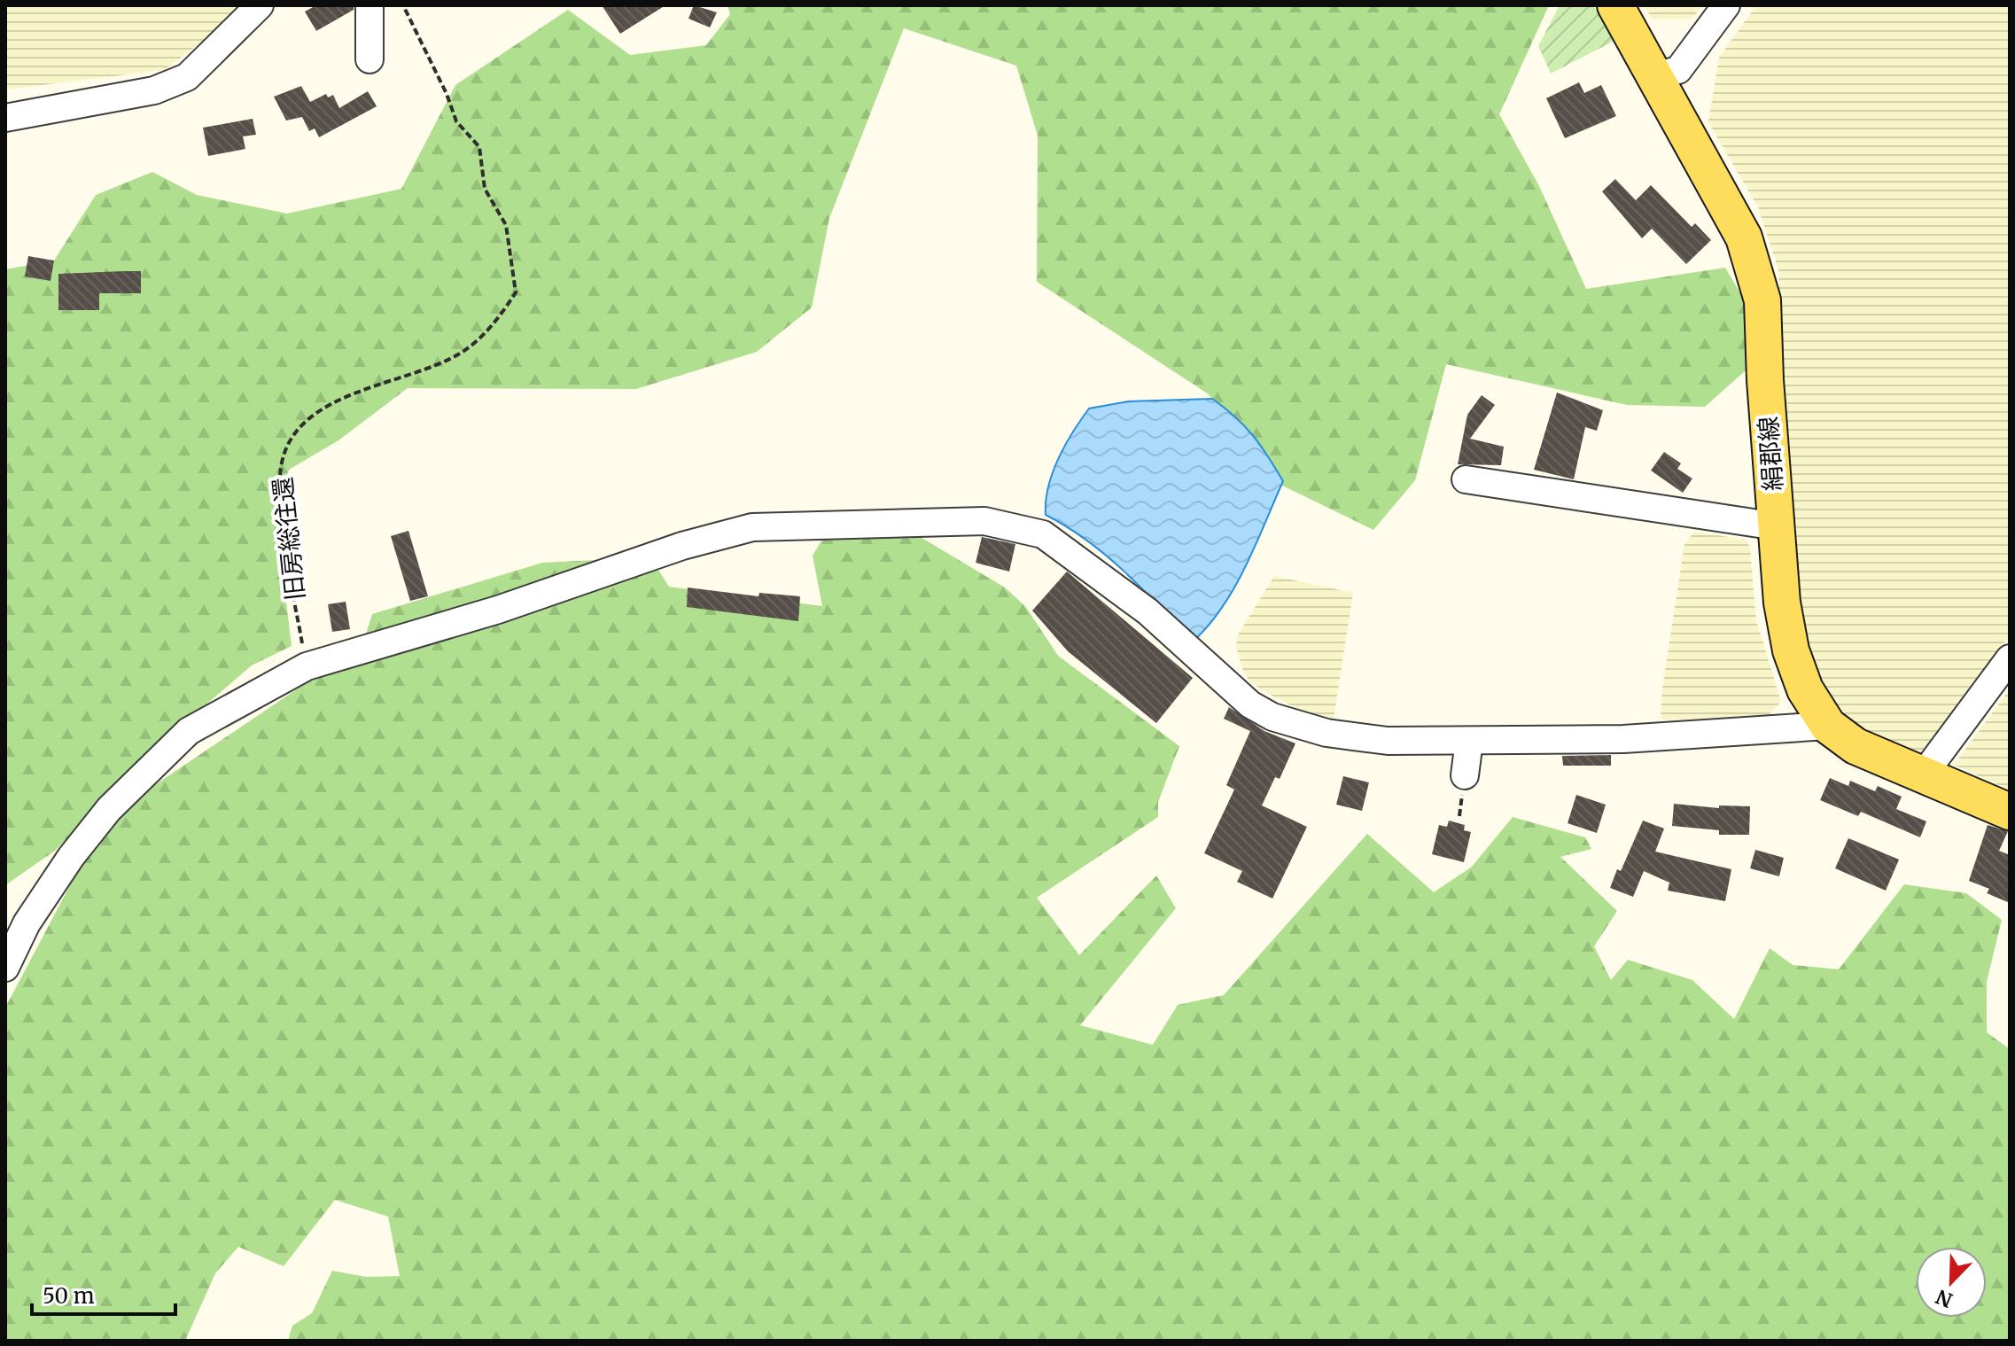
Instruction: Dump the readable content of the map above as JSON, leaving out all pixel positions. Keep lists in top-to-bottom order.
{
  "streets": {
    "main road": ["絹郡線"],
    "path": ["旧房総往還"]
  },
  "scale_bar": "50 m",
  "north": "bottom left"
}
